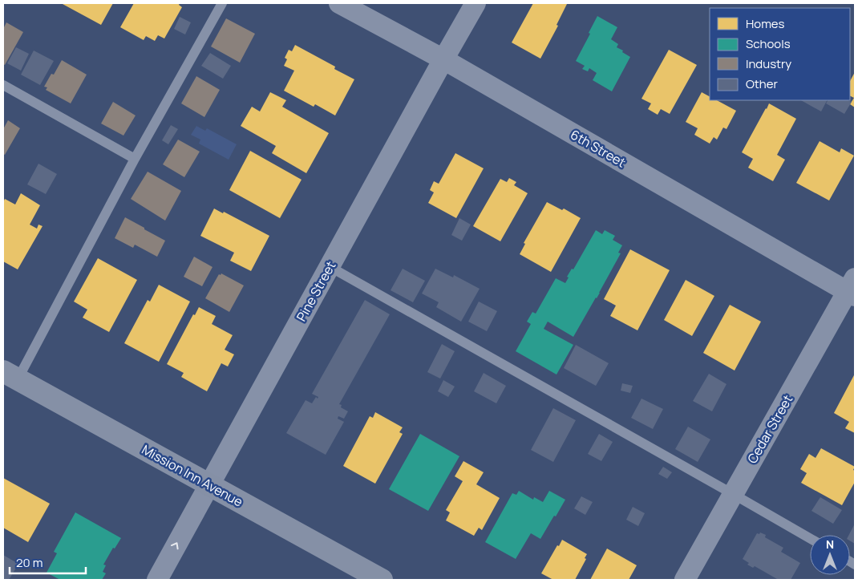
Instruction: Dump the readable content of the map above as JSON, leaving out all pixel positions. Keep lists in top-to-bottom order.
{
  "streets": {
    "main road": ["Mission Inn Avenue"],
    "street": ["6th Street", "Pine Street", "Cedar Street"]
  },
  "crossings": [
    ["6th Street", "Pine Street"],
    ["6th Street", "Cedar Street"],
    ["Pine Street", "Mission Inn Avenue"]
  ],
  "legend": [
    "Homes",
    "Schools",
    "Industry",
    "Other"
  ],
  "scale_bar": "20 m",
  "north": "top"
}
